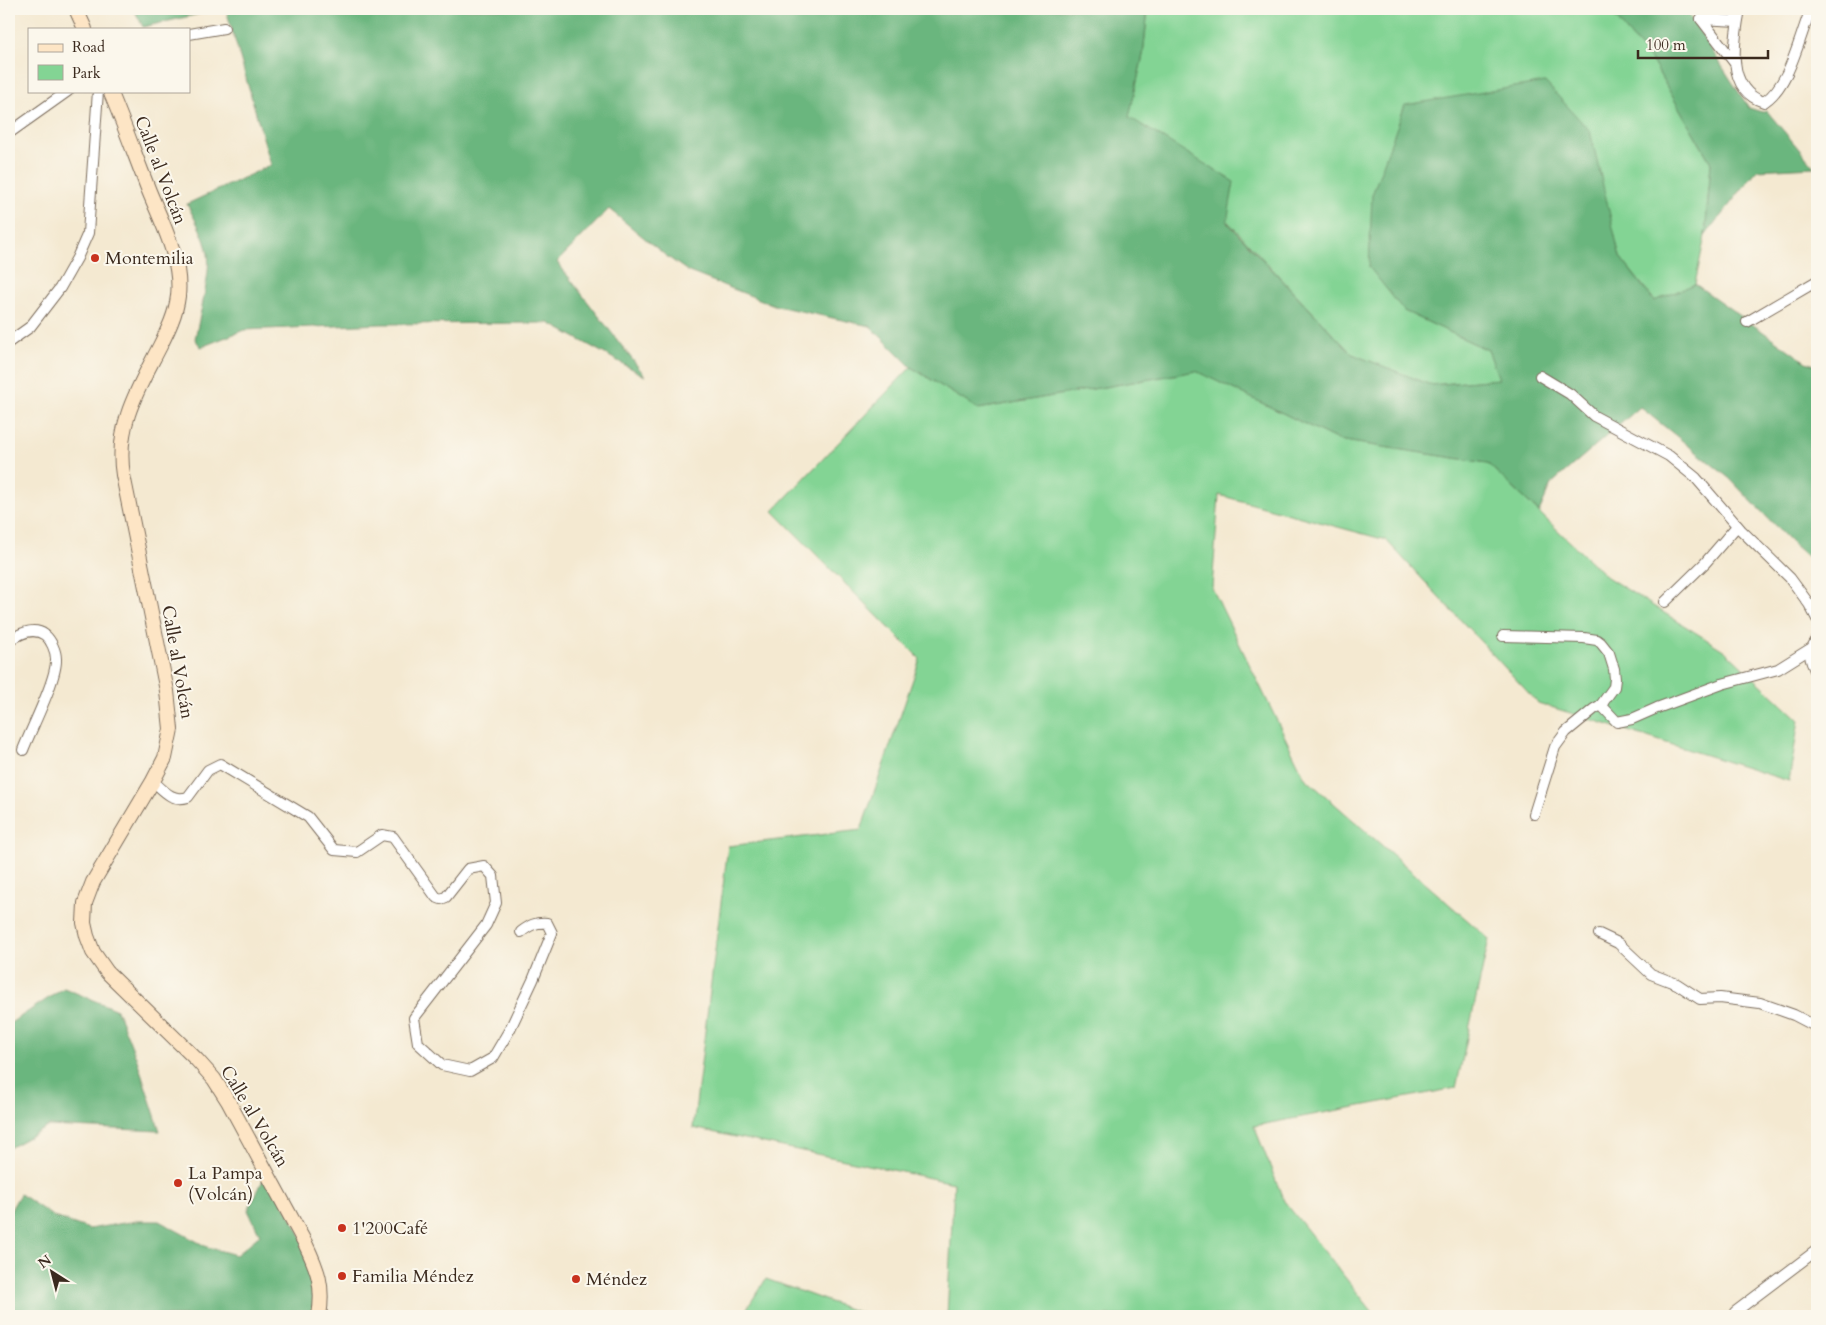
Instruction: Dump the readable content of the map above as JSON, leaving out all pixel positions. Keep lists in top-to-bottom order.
{
  "streets": {
    "street": ["Calle al Volcán"]
  },
  "places": [
    "Montemilia",
    "La Pampa (Volcán)",
    "1'200Café",
    "Familia Méndez",
    "Méndez"
  ],
  "legend": ["Road", "Park"],
  "scale_bar": "100 m",
  "north": "top left"
}
